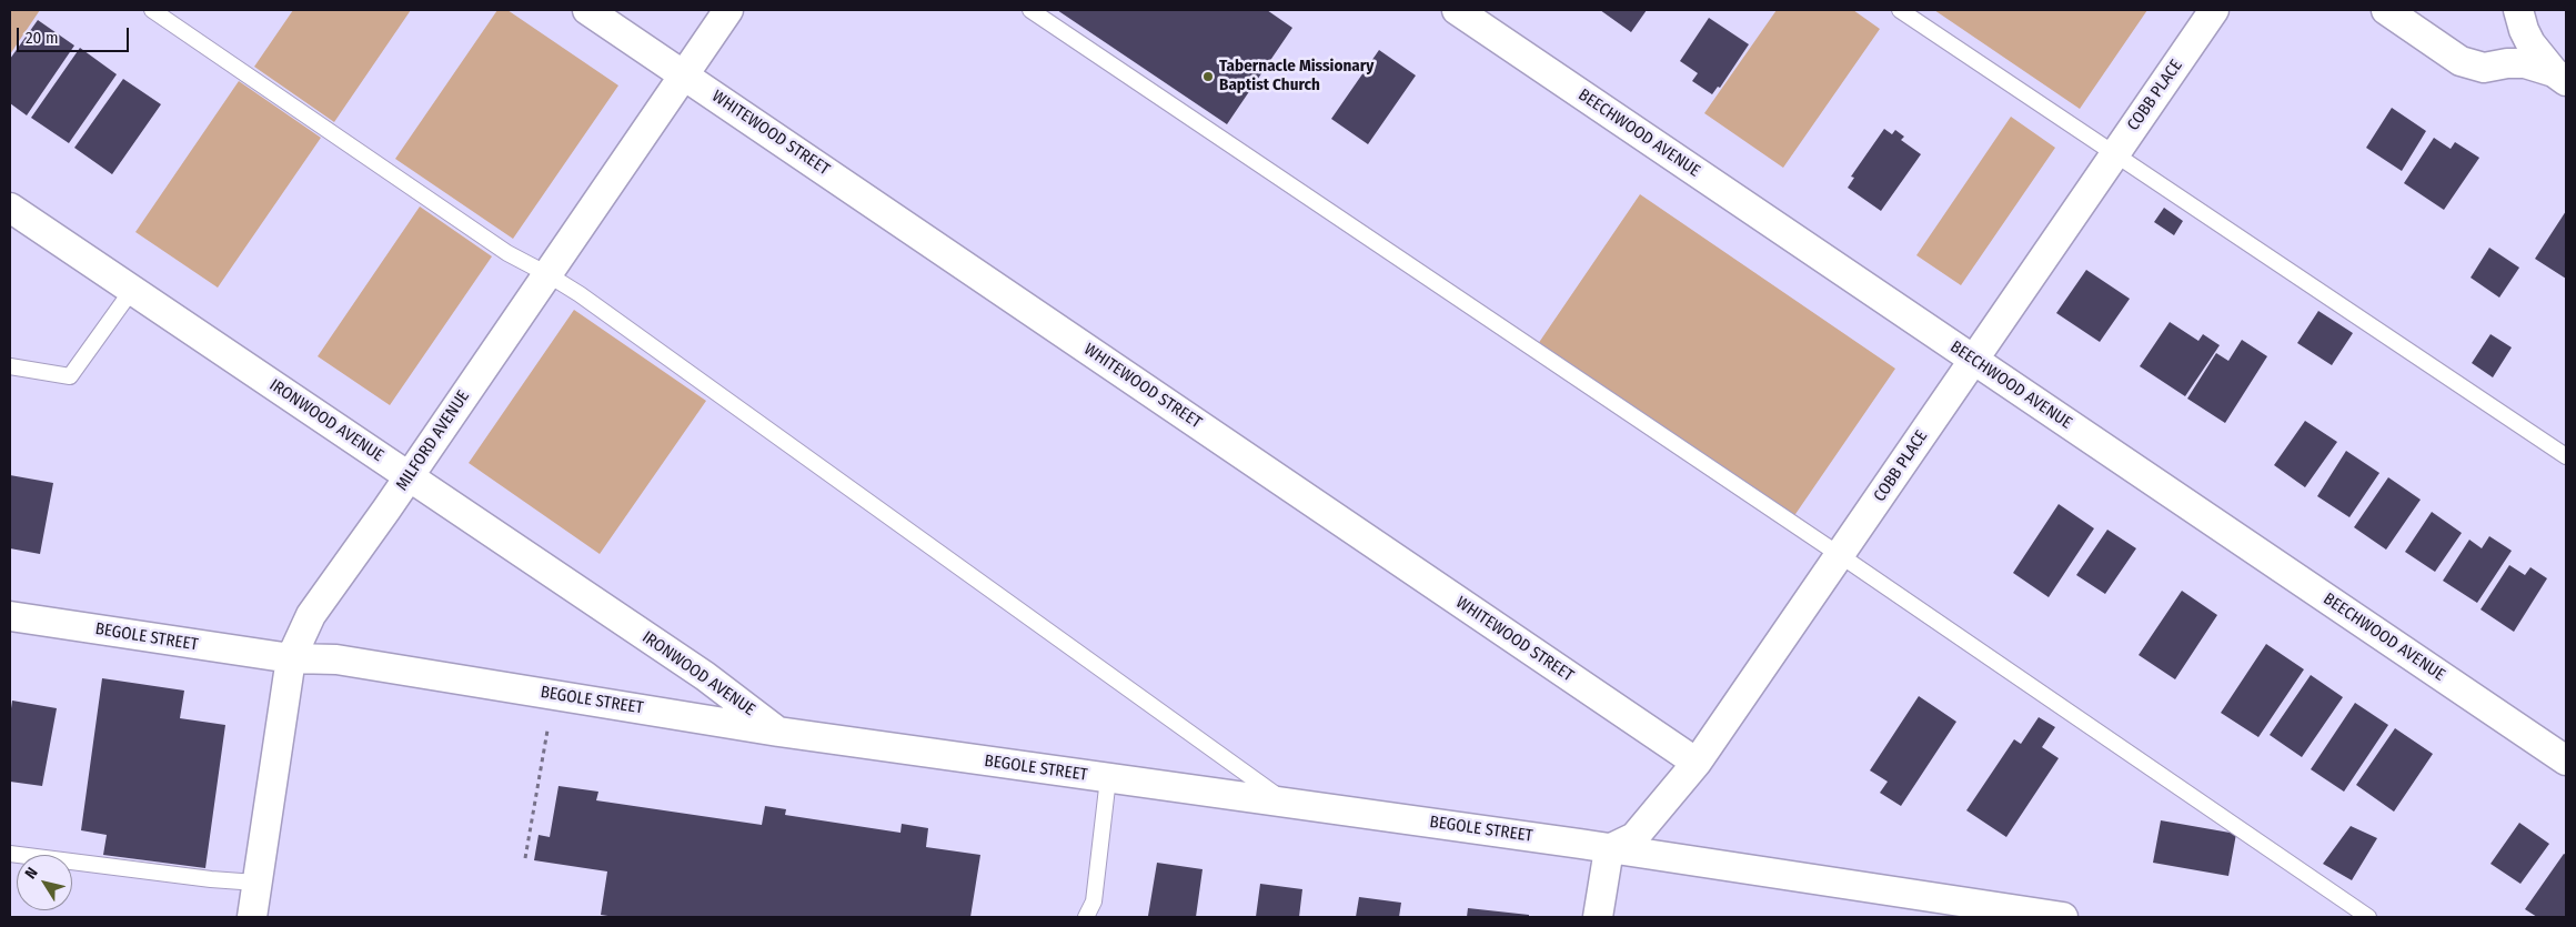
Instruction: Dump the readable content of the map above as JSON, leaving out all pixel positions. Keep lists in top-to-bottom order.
{
  "streets": {
    "street": [
      "COBB PLACE",
      "WHITEWOOD STREET",
      "BEECHWOOD AVENUE",
      "IRONWOOD AVENUE",
      "MILFORD AVENUE",
      "BEGOLE STREET"
    ]
  },
  "crossings": [
    ["COBB PLACE", "WHITEWOOD STREET"],
    ["COBB PLACE", "BEECHWOOD AVENUE"],
    ["COBB PLACE", "BEGOLE STREET"],
    ["WHITEWOOD STREET", "MILFORD AVENUE"],
    ["IRONWOOD AVENUE", "MILFORD AVENUE"],
    ["IRONWOOD AVENUE", "BEGOLE STREET"],
    ["MILFORD AVENUE", "BEGOLE STREET"]
  ],
  "places": ["Tabernacle Missionary Baptist Church"],
  "scale_bar": "20 m",
  "north": "top left"
}
